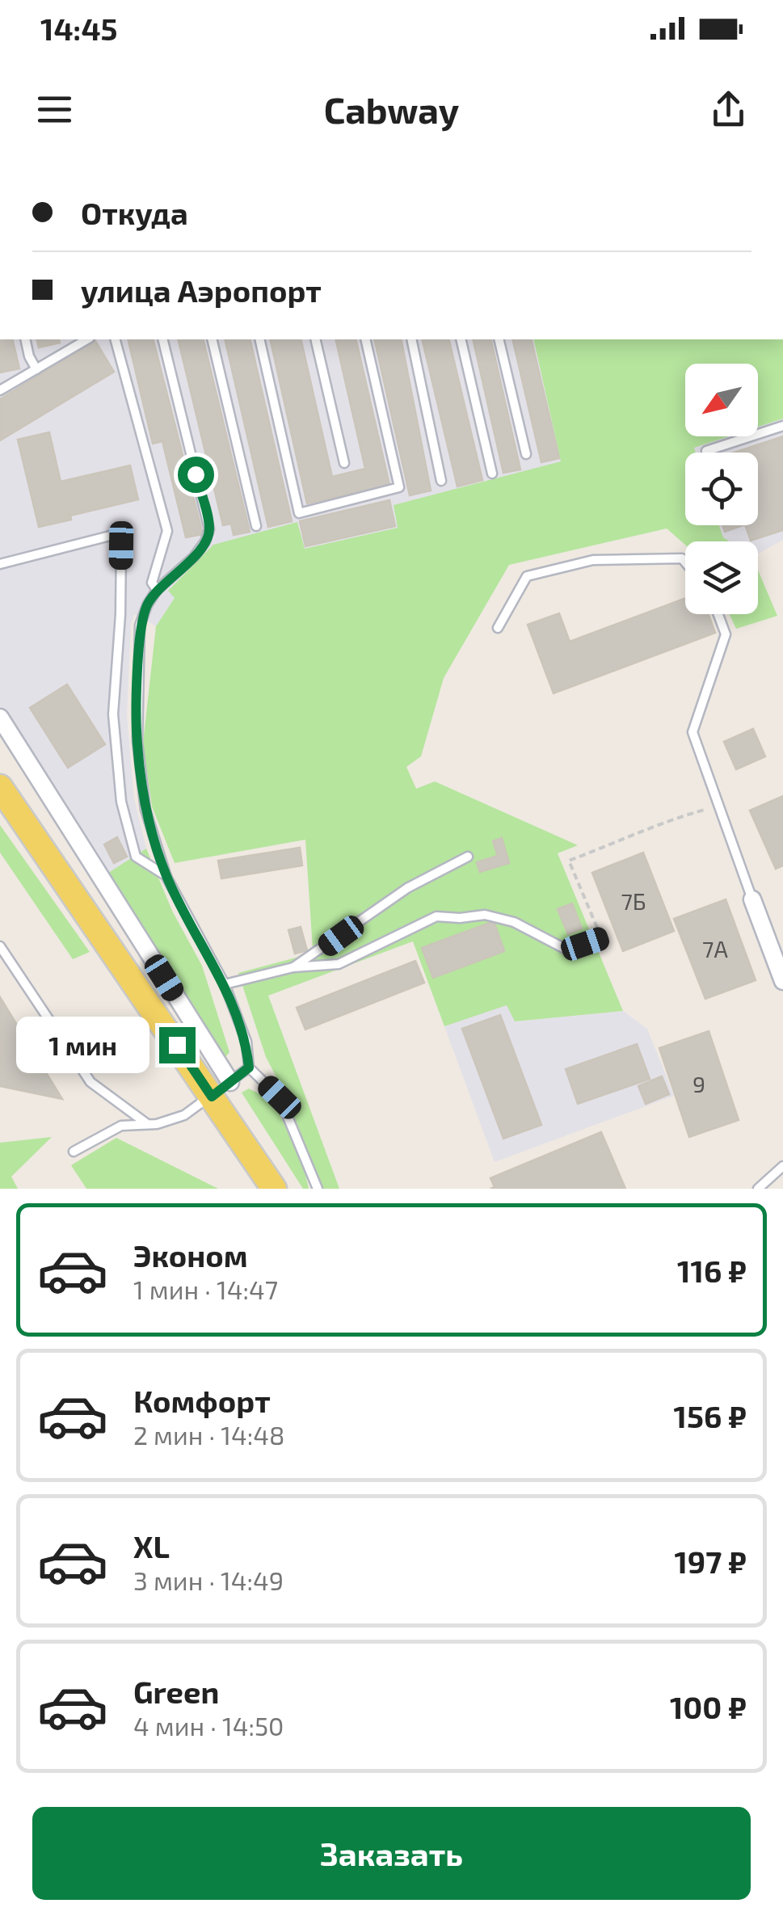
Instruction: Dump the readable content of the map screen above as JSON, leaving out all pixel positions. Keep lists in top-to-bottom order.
{
  "house_numbers": ["7Б", "7А", "9"],
  "north": "bottom left",
  "page": {
    "status": "14:45",
    "header": "Cabway",
    "banner": ["Откуда", "улица Аэропорт"],
    "bubble": "1 мин",
    "list": [
      {
        "name": "Эконом",
        "note": "1 мин · 14:47",
        "value": "116 ₽"
      },
      {
        "name": "Комфорт",
        "note": "2 мин · 14:48",
        "value": "156 ₽"
      },
      {
        "name": "XL",
        "note": "3 мин · 14:49",
        "value": "197 ₽"
      },
      {
        "name": "Green",
        "note": "4 мин · 14:50",
        "value": "100 ₽"
      }
    ],
    "buttons": "Заказать"
  }
}
